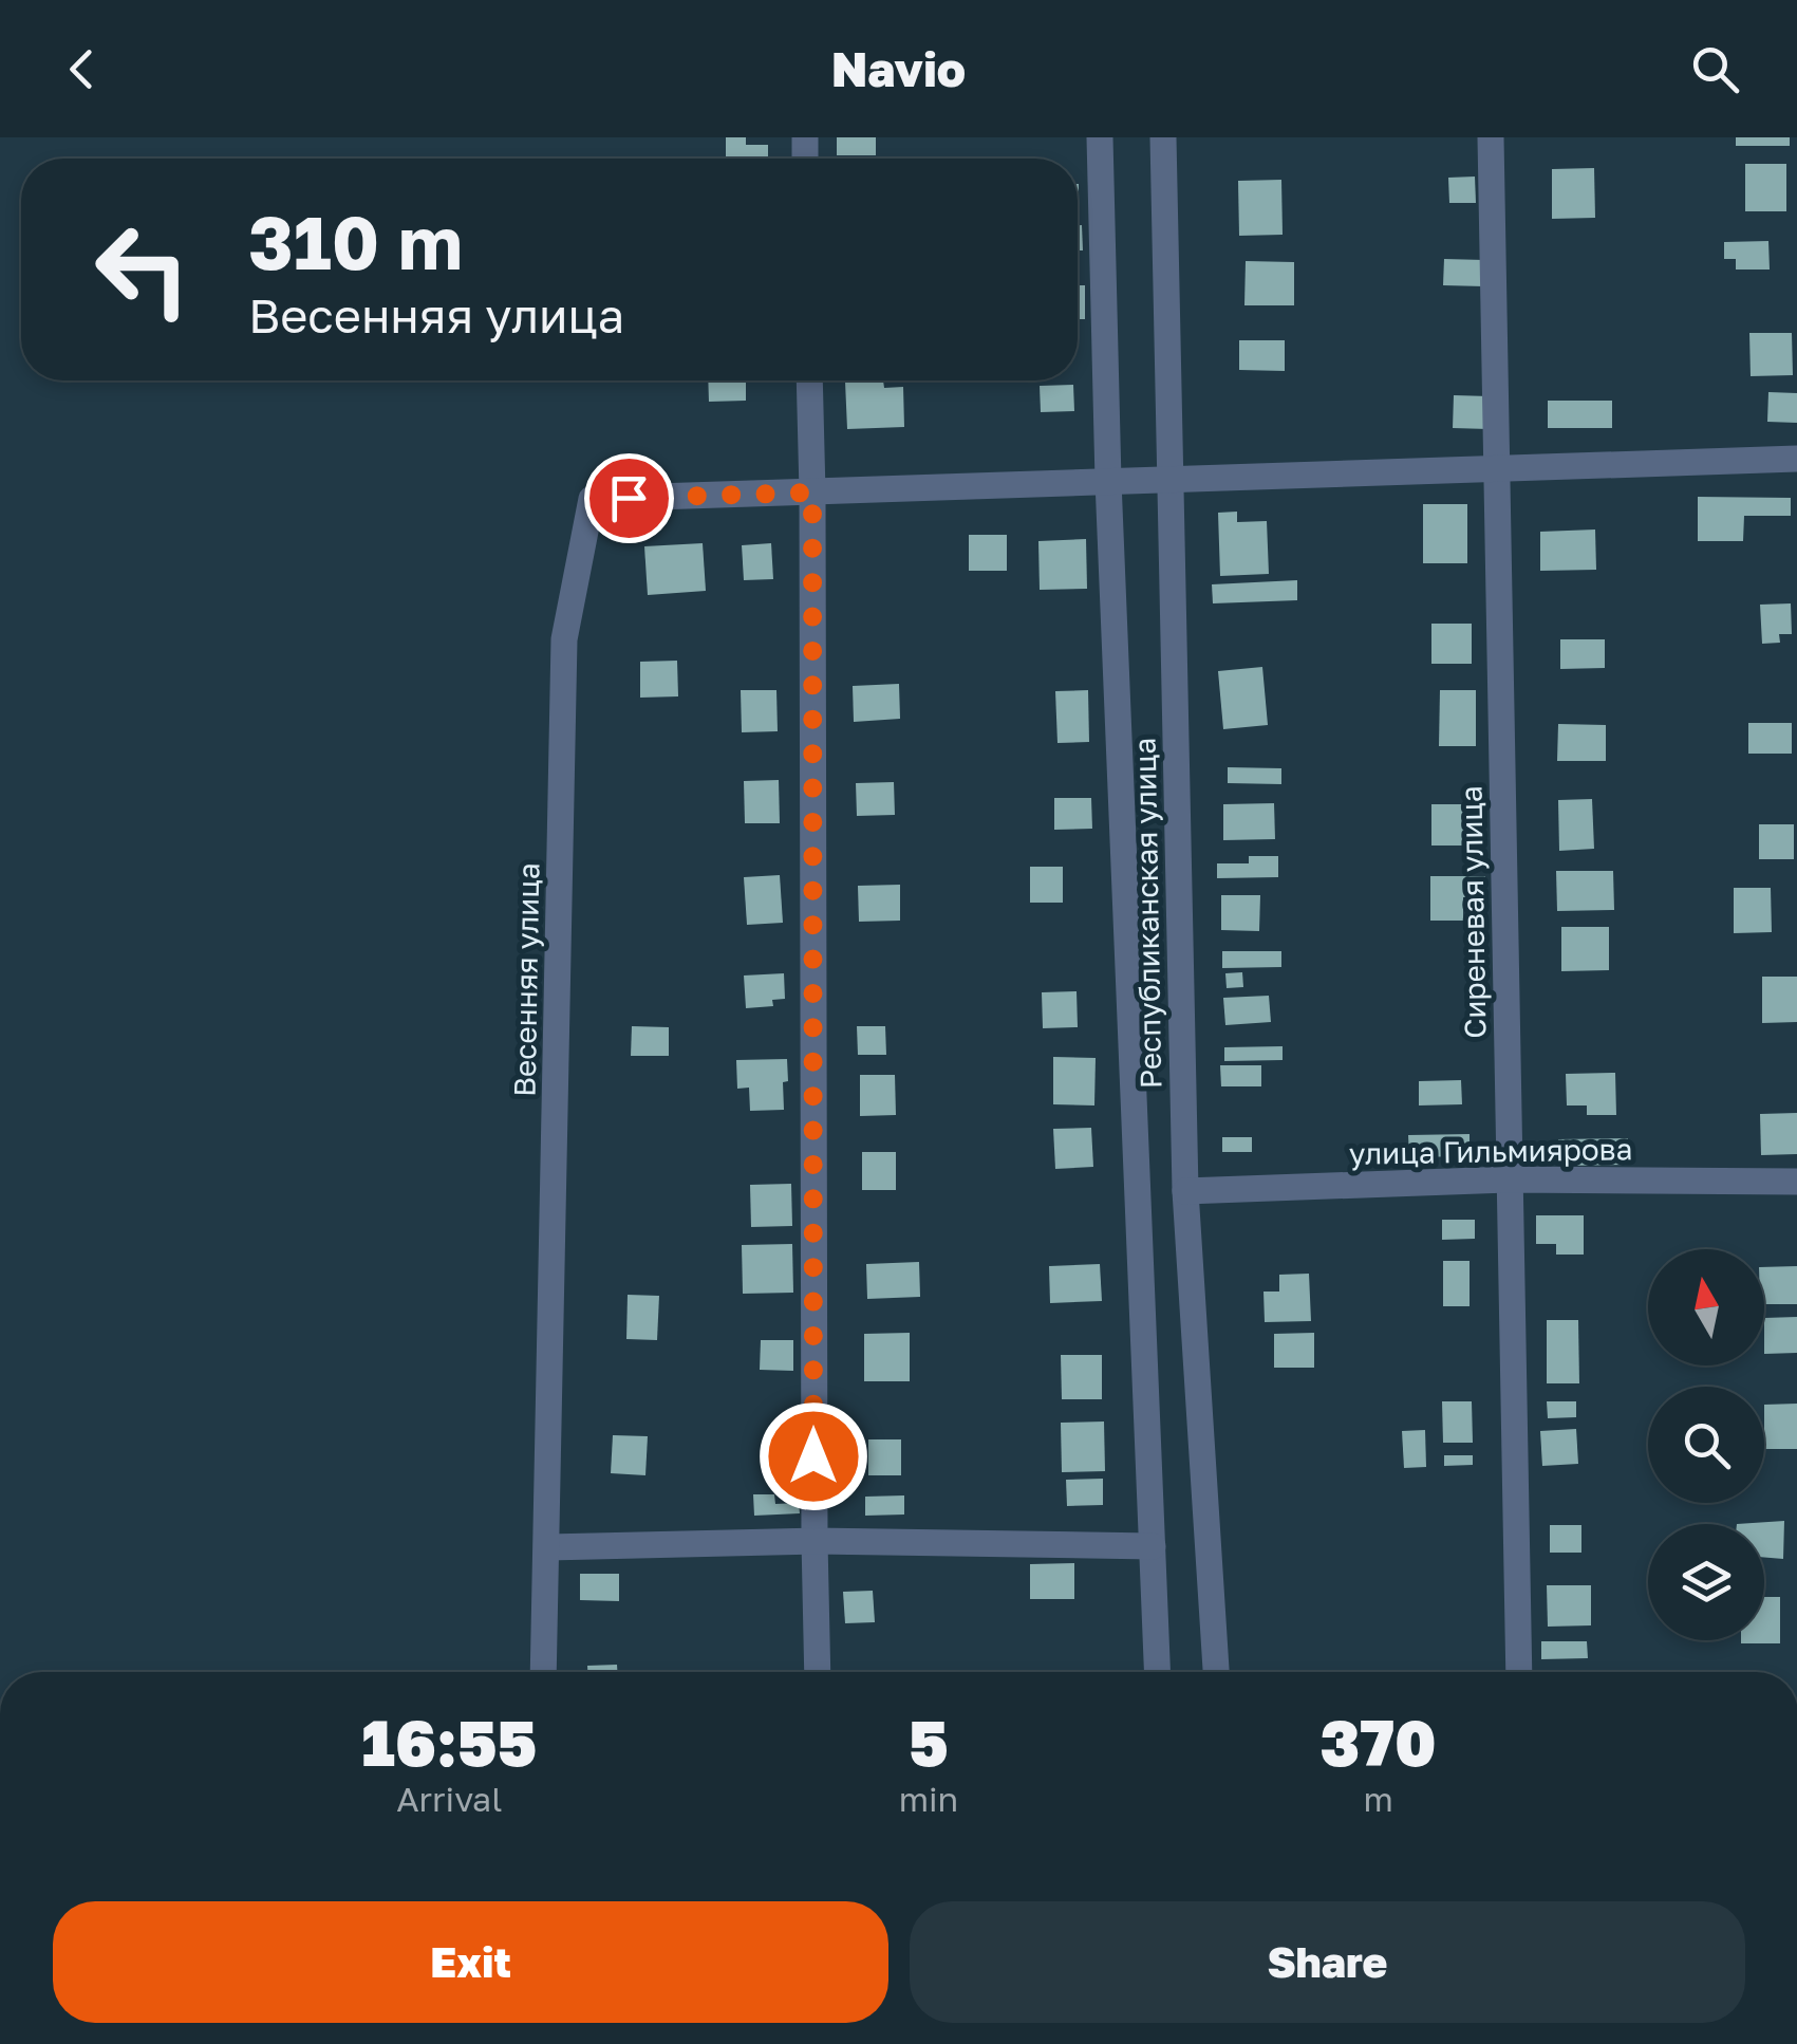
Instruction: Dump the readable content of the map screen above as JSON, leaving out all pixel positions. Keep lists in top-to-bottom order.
{
  "streets": {
    "street": [
      "Сиреневая улица",
      "Республиканская улица",
      "Весенняя улица",
      "улица Гильмиярова"
    ]
  },
  "crossings": [
    ["Сиреневая улица", "Весенняя улица"],
    ["Сиреневая улица", "улица Гильмиярова"],
    ["Республиканская улица", "Весенняя улица"],
    ["Республиканская улица", "улица Гильмиярова"]
  ],
  "north": "top",
  "page": {
    "header": "Navio",
    "turn": ["310 m", "Весенняя улица"],
    "eta": [
      "16:55",
      "Arrival",
      "5",
      "min",
      "370",
      "m"
    ],
    "buttons": ["Exit", "Share"]
  }
}
